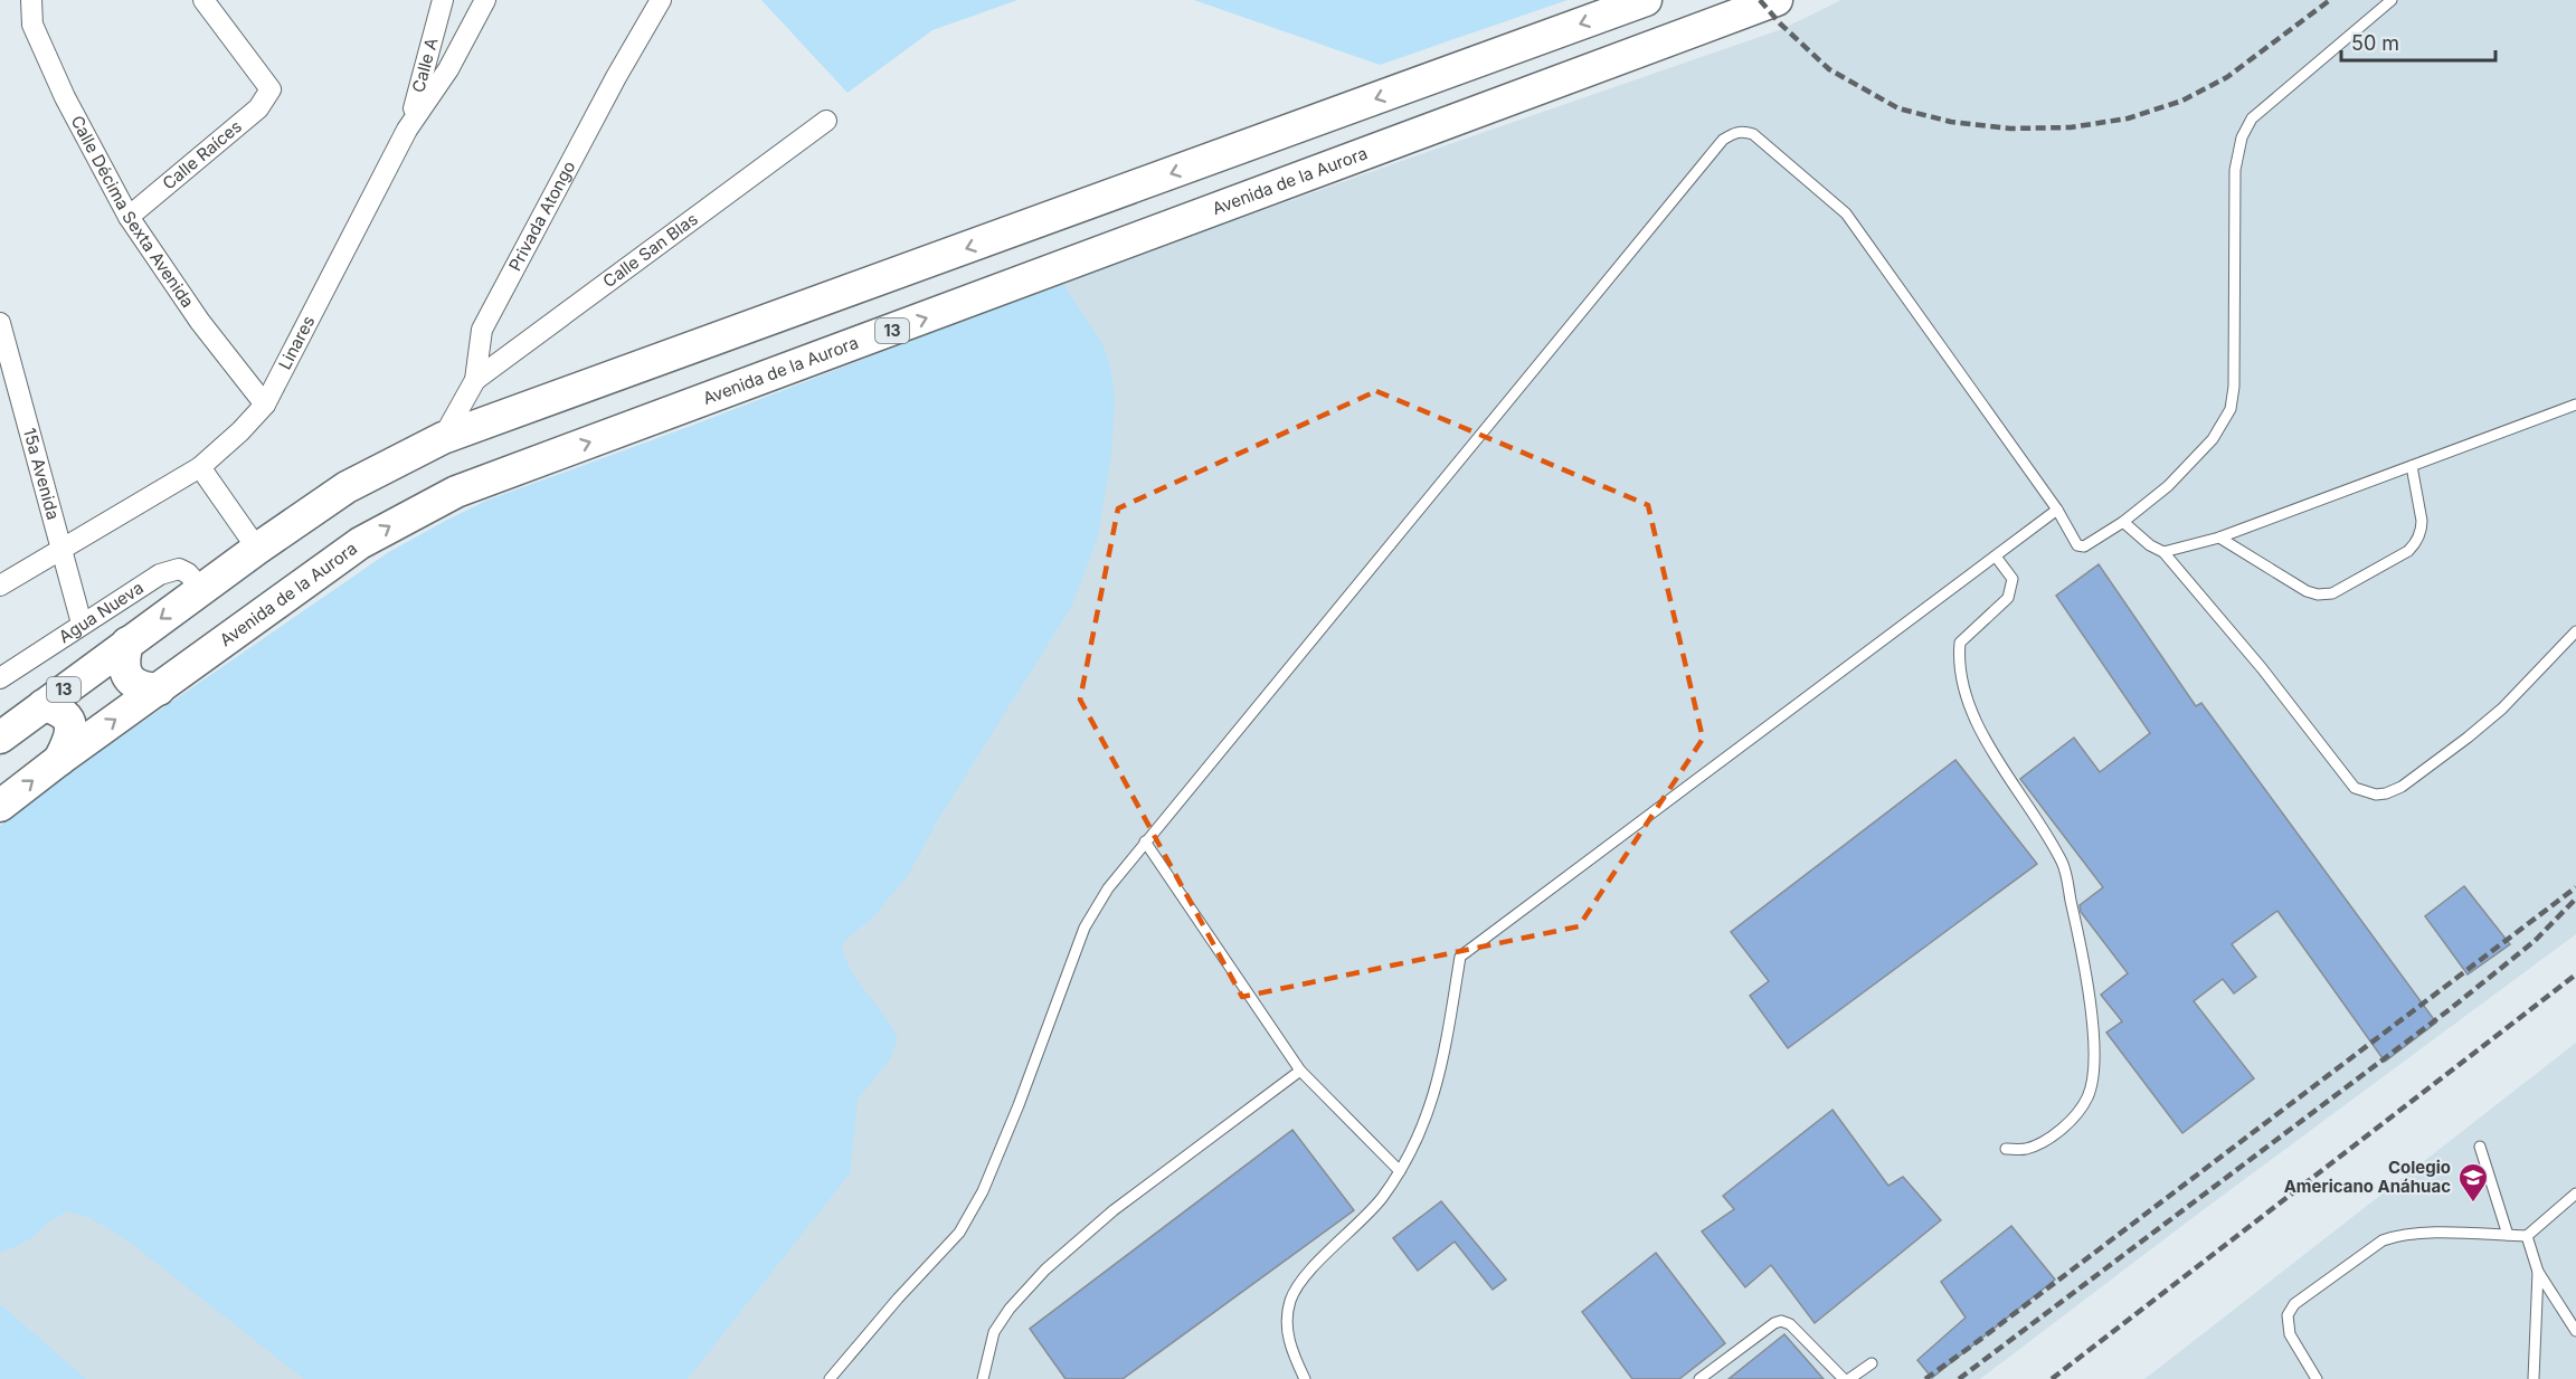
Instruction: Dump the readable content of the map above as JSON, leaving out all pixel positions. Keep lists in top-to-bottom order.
{
  "streets": {
    "main road": ["Avenida de la Aurora", "13"],
    "street": [
      "Calle A",
      "Calle Raíces",
      "Calle Décima Sexta Avenida",
      "Privada Atongo",
      "Calle San Blas",
      "Linares",
      "15a Avenida",
      "Agua Nueva"
    ]
  },
  "crossings": [
    ["Calle A", "Linares"],
    ["Calle Raíces", "Calle Décima Sexta Avenida"],
    ["Calle Décima Sexta Avenida", "Linares"],
    ["Privada Atongo", "Calle San Blas"],
    ["Privada Atongo", "13"],
    ["13", "Agua Nueva"],
    ["Linares", "15a Avenida"],
    ["15a Avenida", "Agua Nueva"]
  ],
  "places": {
    "school or university": ["Colegio Americano Anáhuac"]
  },
  "scale_bar": "50 m"
}
